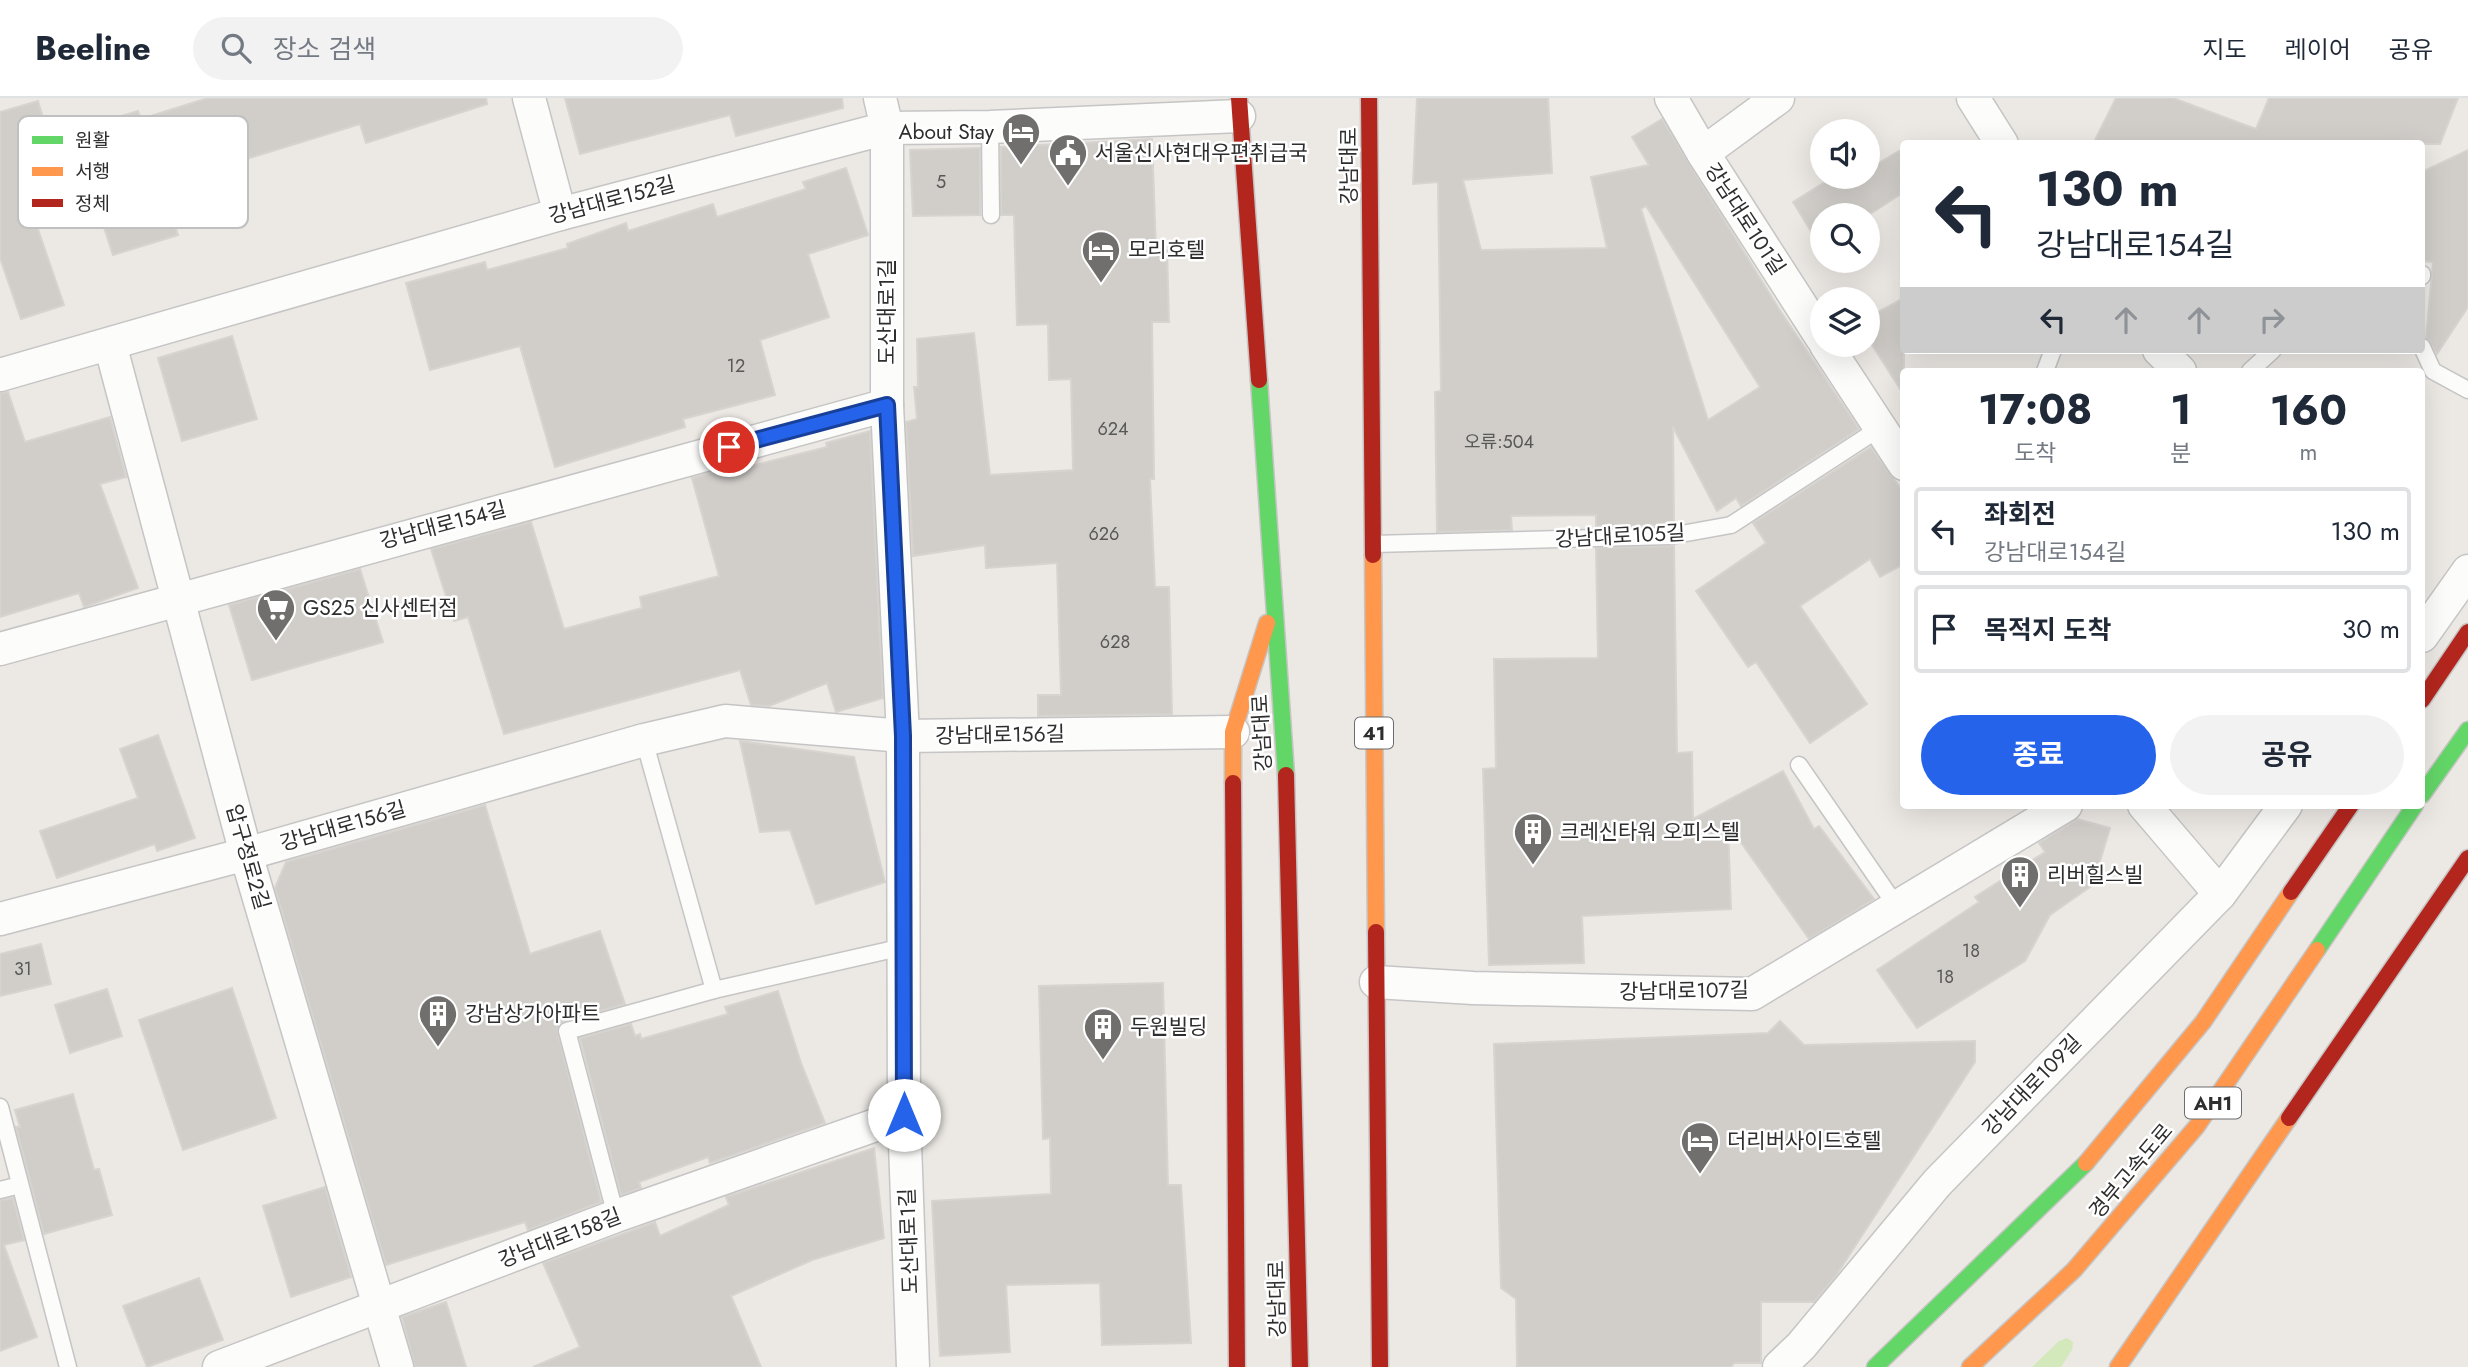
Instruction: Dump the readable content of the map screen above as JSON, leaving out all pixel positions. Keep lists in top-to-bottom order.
{
  "streets": {
    "main road": [
      "강남대로",
      "41",
      "AH1",
      "경부고속도로"
    ],
    "street": [
      "강남대로152길",
      "강남대로101길",
      "도산대로1길",
      "강남대로154길",
      "강남대로156길",
      "압구정로2길",
      "강남대로107길",
      "강남대로109길",
      "강남대로158길"
    ],
    "lane": ["강남대로105길"]
  },
  "crossings": [
    ["강남대로", "강남대로152길"],
    ["강남대로", "강남대로105길"],
    ["강남대로", "강남대로107길"],
    ["강남대로152길", "도산대로1길"],
    ["강남대로152길", "압구정로2길"],
    ["도산대로1길", "강남대로154길"],
    ["도산대로1길", "강남대로156길"],
    ["도산대로1길", "강남대로158길"],
    ["강남대로154길", "압구정로2길"],
    ["강남대로156길", "압구정로2길"],
    ["압구정로2길", "강남대로158길"]
  ],
  "places": {
    "hotel": ["About Stay", "모리호텔", "더리버사이드호텔"],
    "public building": ["서울신사현대우편취급국"],
    "supermarket": ["GS25 신사센터점"],
    "building": [
      "크레신타워 오피스텔",
      "리버힐스빌",
      "강남상가아파트",
      "두원빌딩"
    ]
  },
  "house_numbers": [
    "5",
    "12",
    "624",
    "오류:504",
    "626",
    "628",
    "18",
    "31",
    "18"
  ],
  "legend": ["원활", "서행", "정체"],
  "page": {
    "header": "Beeline",
    "search": "장소 검색",
    "nav": ["지도", "레이어", "공유"],
    "turn": ["130 m", "강남대로154길"],
    "eta": [
      "17:08",
      "도착",
      "1",
      "분",
      "160",
      "m"
    ],
    "list": [
      {
        "name": "좌회전",
        "note": "강남대로154길",
        "value": "130 m"
      },
      {
        "name": "목적지 도착",
        "value": "30 m"
      }
    ],
    "buttons": ["종료", "공유"]
  }
}
